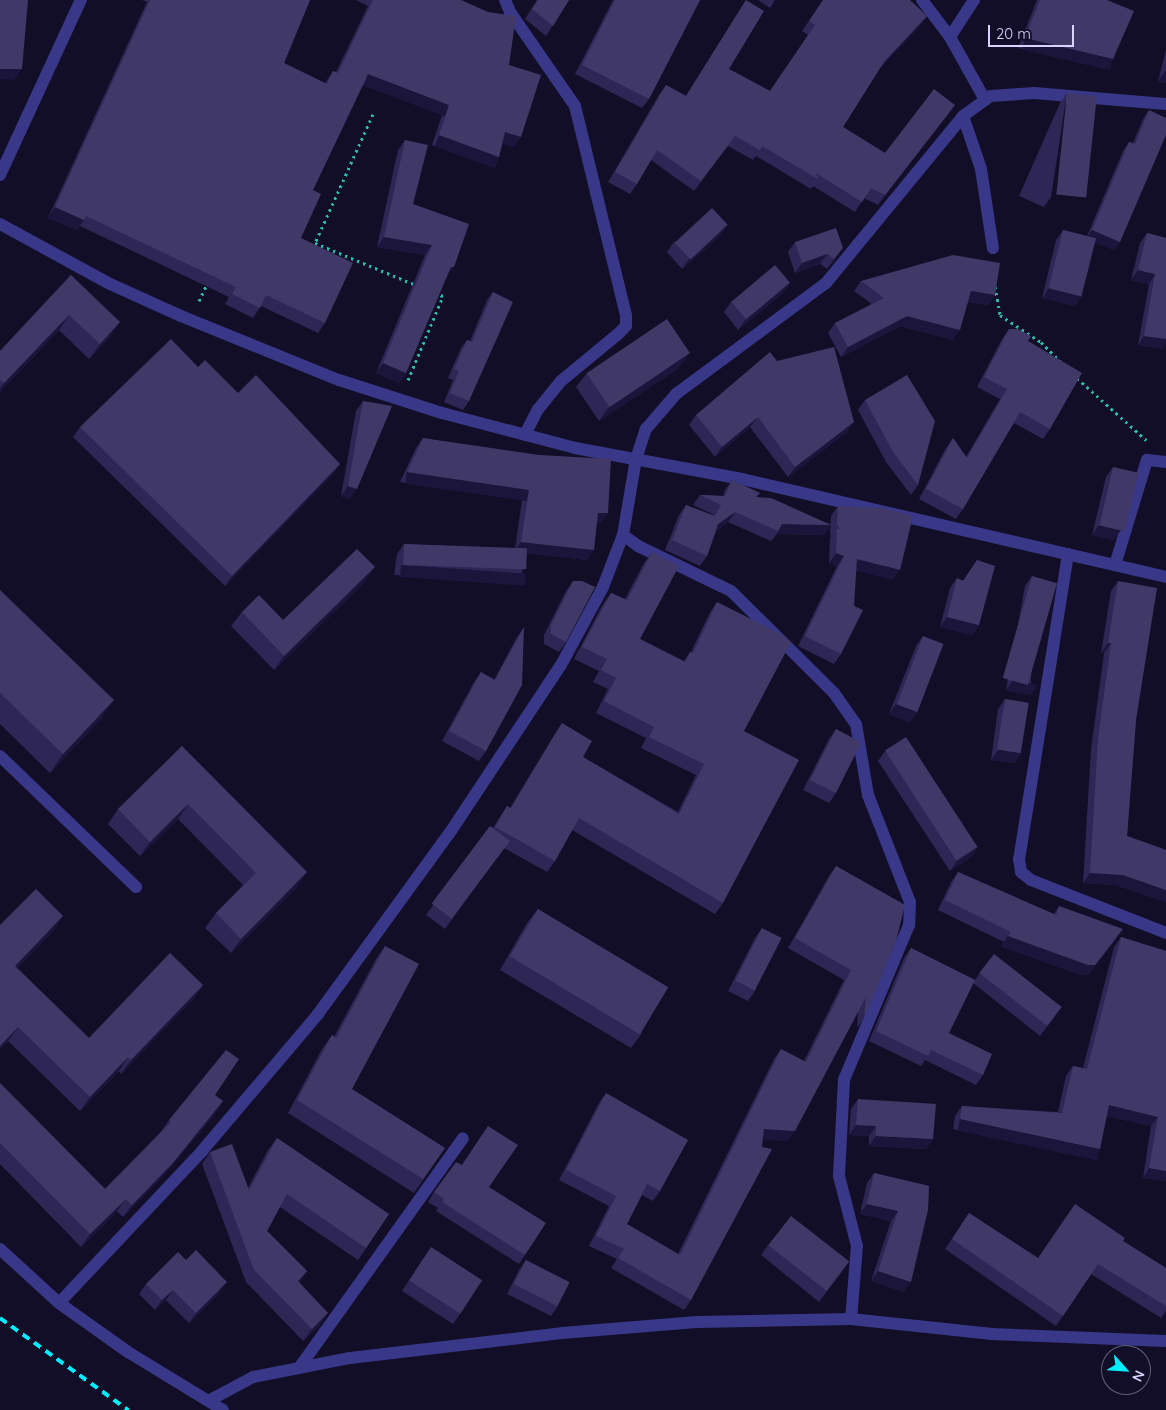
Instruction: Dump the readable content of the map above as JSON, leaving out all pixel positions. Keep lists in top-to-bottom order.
{
  "scale_bar": "20 m",
  "north": "bottom right"
}
